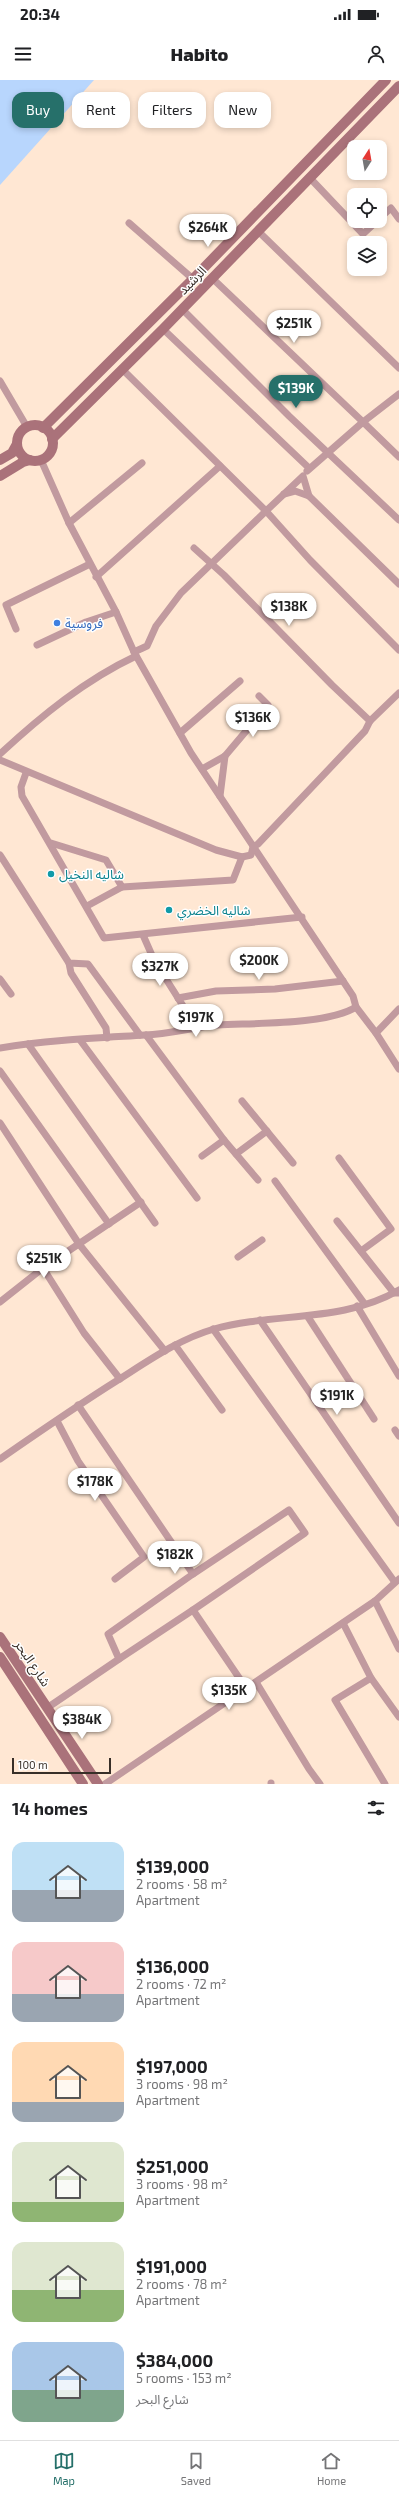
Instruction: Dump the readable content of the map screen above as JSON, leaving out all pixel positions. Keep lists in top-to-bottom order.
{
  "streets": {
    "main road": ["الرشيد", "شارع البحر"]
  },
  "places": ["فروسية", "شاليه النخيل", "شاليه الخضري"],
  "scale_bar": "100 m",
  "north": "top",
  "page": {
    "status": "20:34",
    "header": "Habito",
    "chip": [
      "Buy",
      "Rent",
      "Filters",
      "New"
    ],
    "price": [
      "$264K",
      "$251K",
      "$139K",
      "$138K",
      "$136K",
      "$200K",
      "$327K",
      "$197K",
      "$251K",
      "$191K",
      "$178K",
      "$182K",
      "$135K",
      "$384K"
    ],
    "scale": "100 m",
    "heading": "14 homes",
    "list": [
      {
        "name": "$139,000",
        "note": "2 rooms · 58 m² · Apartment"
      },
      {
        "name": "$136,000",
        "note": "2 rooms · 72 m² · Apartment"
      },
      {
        "name": "$197,000",
        "note": "3 rooms · 98 m² · Apartment"
      },
      {
        "name": "$251,000",
        "note": "3 rooms · 98 m² · Apartment"
      },
      {
        "name": "$191,000",
        "note": "2 rooms · 78 m² · Apartment"
      },
      {
        "name": "$384,000",
        "note": "5 rooms · 153 m² · شارع البحر"
      }
    ],
    "tabs": ["Map", "Saved", "Home"]
  }
}
